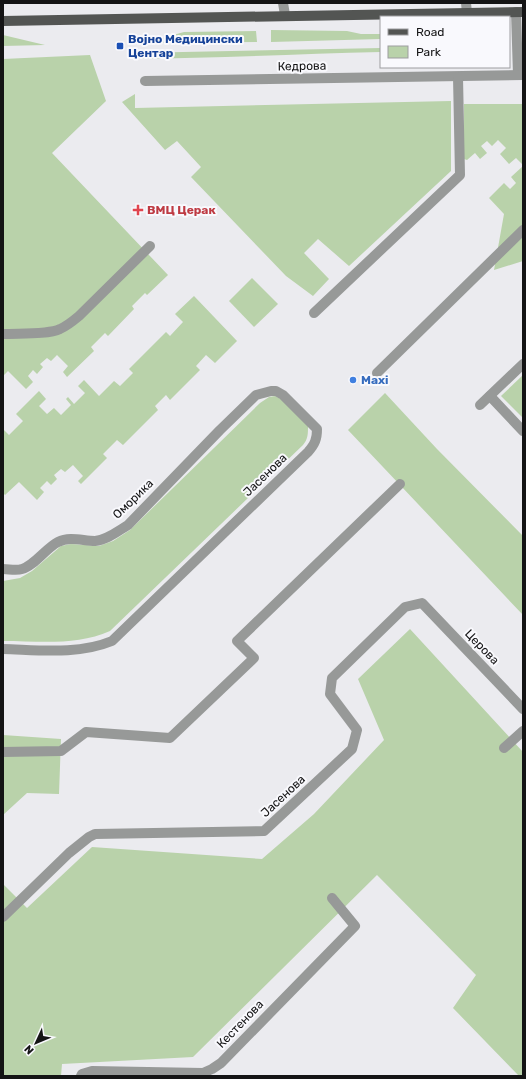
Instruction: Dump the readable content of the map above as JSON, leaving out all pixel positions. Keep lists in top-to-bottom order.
{
  "streets": {
    "street": [
      "Кедрова",
      "Јасенова",
      "Оморика",
      "Церова",
      "Кестенова"
    ]
  },
  "crossings": [
    ["Јасенова", "Оморика"],
    ["Јасенова", "Церова"]
  ],
  "places": {
    "transit": ["Војно Медицински Центар"],
    "health": ["ВМЦ Церак"],
    "other": ["Maxi"]
  },
  "legend": ["Road", "Park"],
  "north": "bottom left"
}
